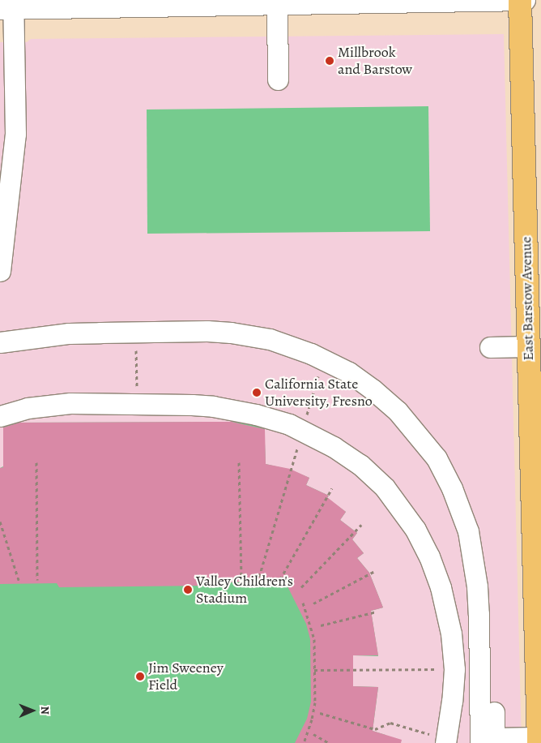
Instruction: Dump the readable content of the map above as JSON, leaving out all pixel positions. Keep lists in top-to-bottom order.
{
  "streets": {
    "main road": ["East Barstow Avenue"]
  },
  "places": [
    "Millbrook and Barstow",
    "California State University, Fresno",
    "Valley Children's Stadium",
    "Jim Sweeney Field"
  ],
  "north": "right"
}
